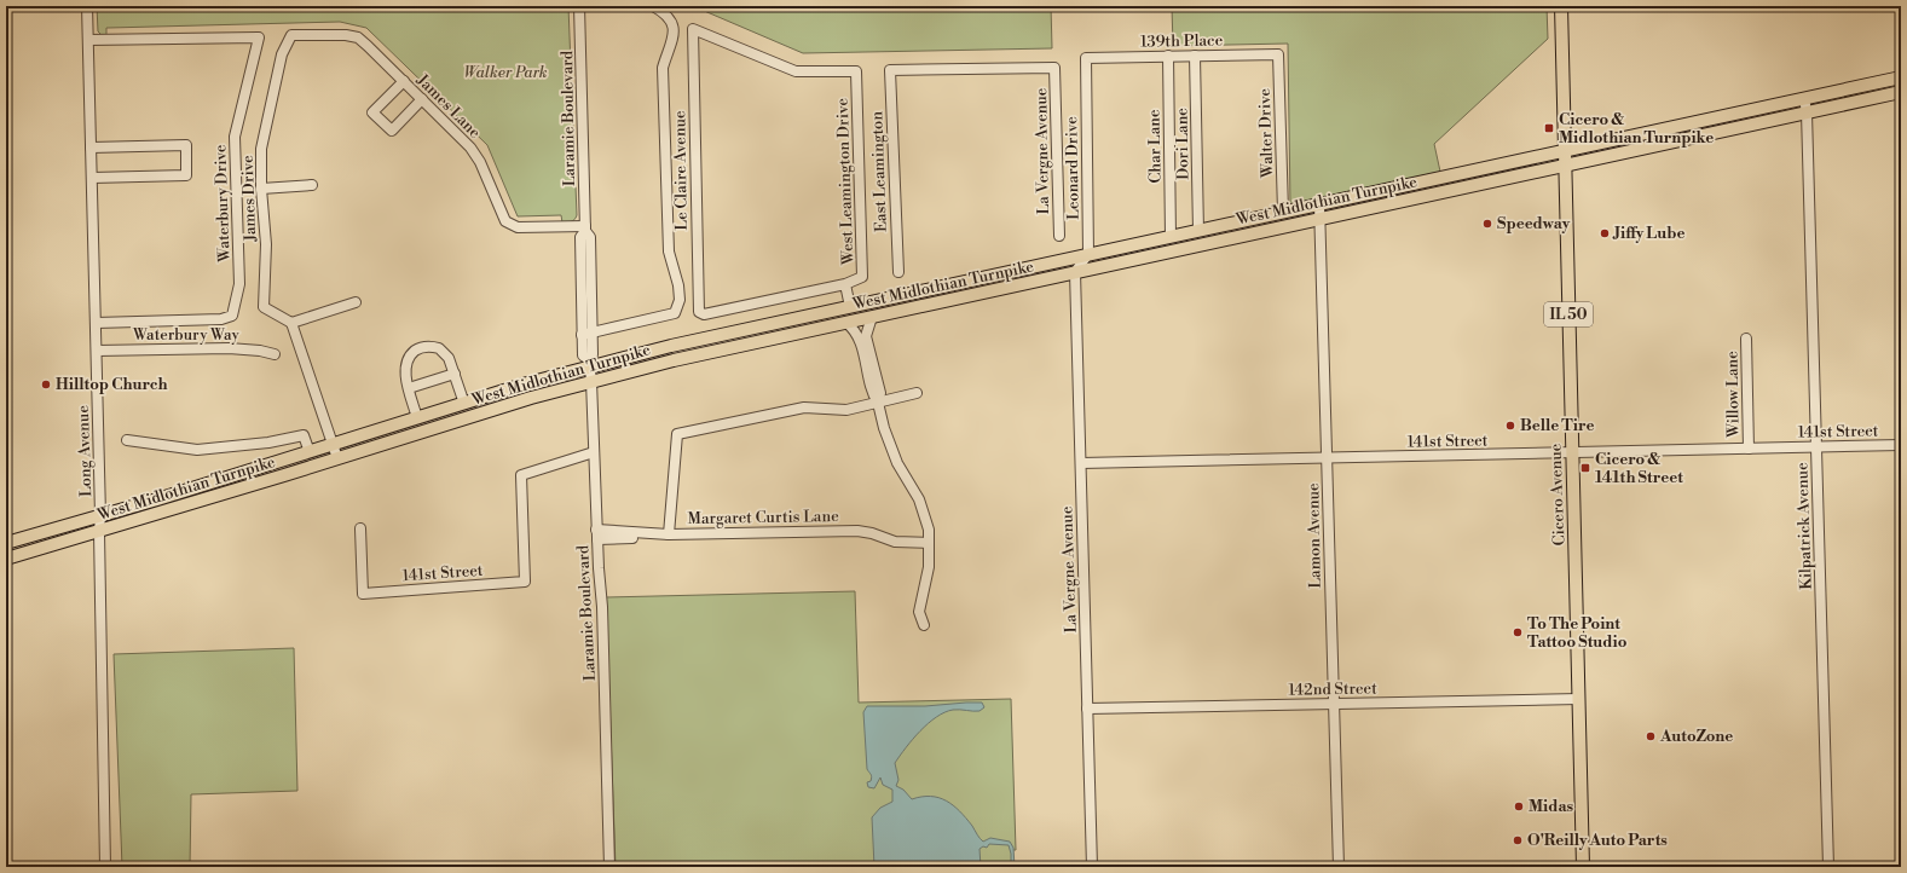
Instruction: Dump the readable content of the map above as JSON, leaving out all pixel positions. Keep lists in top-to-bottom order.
{
  "streets": {
    "main road": ["West Midlothian Turnpike", "IL 50", "Cicero Avenue"],
    "street": [
      "139th Place",
      "James Lane",
      "Laramie Boulevard",
      "Walter Drive",
      "Dori Lane",
      "Char Lane",
      "La Vergne Avenue",
      "Leonard Drive",
      "Le Claire Avenue",
      "East Leamington",
      "West Leamington Drive",
      "James Drive",
      "Waterbury Drive",
      "Waterbury Way",
      "Willow Lane",
      "141st Street",
      "Long Avenue",
      "Margaret Curtis Lane",
      "Kilpatrick Avenue",
      "Lamon Avenue",
      "142nd Street"
    ]
  },
  "crossings": [
    ["139th Place", "Walter Drive"],
    ["139th Place", "Dori Lane"],
    ["139th Place", "Char Lane"],
    ["139th Place", "Leonard Drive"],
    ["James Lane", "Laramie Boulevard"],
    ["James Lane", "James Drive"],
    ["Laramie Boulevard", "West Midlothian Turnpike"],
    ["Laramie Boulevard", "141st Street"],
    ["Laramie Boulevard", "Margaret Curtis Lane"],
    ["Walter Drive", "West Midlothian Turnpike"],
    ["Dori Lane", "West Midlothian Turnpike"],
    ["Char Lane", "West Midlothian Turnpike"],
    ["La Vergne Avenue", "East Leamington"],
    ["La Vergne Avenue", "West Midlothian Turnpike"],
    ["La Vergne Avenue", "141st Street"],
    ["La Vergne Avenue", "142nd Street"],
    ["Leonard Drive", "West Midlothian Turnpike"],
    ["Le Claire Avenue", "West Leamington Drive"],
    ["West Leamington Drive", "West Midlothian Turnpike"],
    ["West Midlothian Turnpike", "Long Avenue"],
    ["West Midlothian Turnpike", "Cicero Avenue"],
    ["West Midlothian Turnpike", "Kilpatrick Avenue"],
    ["West Midlothian Turnpike", "Lamon Avenue"],
    ["Waterbury Drive", "Long Avenue"],
    ["Waterbury Way", "Long Avenue"],
    ["Willow Lane", "141st Street"],
    ["141st Street", "Cicero Avenue"],
    ["141st Street", "Kilpatrick Avenue"],
    ["141st Street", "Lamon Avenue"],
    ["Cicero Avenue", "142nd Street"],
    ["Lamon Avenue", "142nd Street"]
  ],
  "parks": ["Walker Park"],
  "places": {
    "transit": ["Cicero & Midlothian Turnpike", "Cicero & 141th Street"],
    "other": [
      "Speedway",
      "Jiffy Lube",
      "Hilltop Church",
      "Belle Tire",
      "To The Point Tattoo Studio",
      "AutoZone",
      "Midas",
      "O'Reilly Auto Parts"
    ]
  }
}
